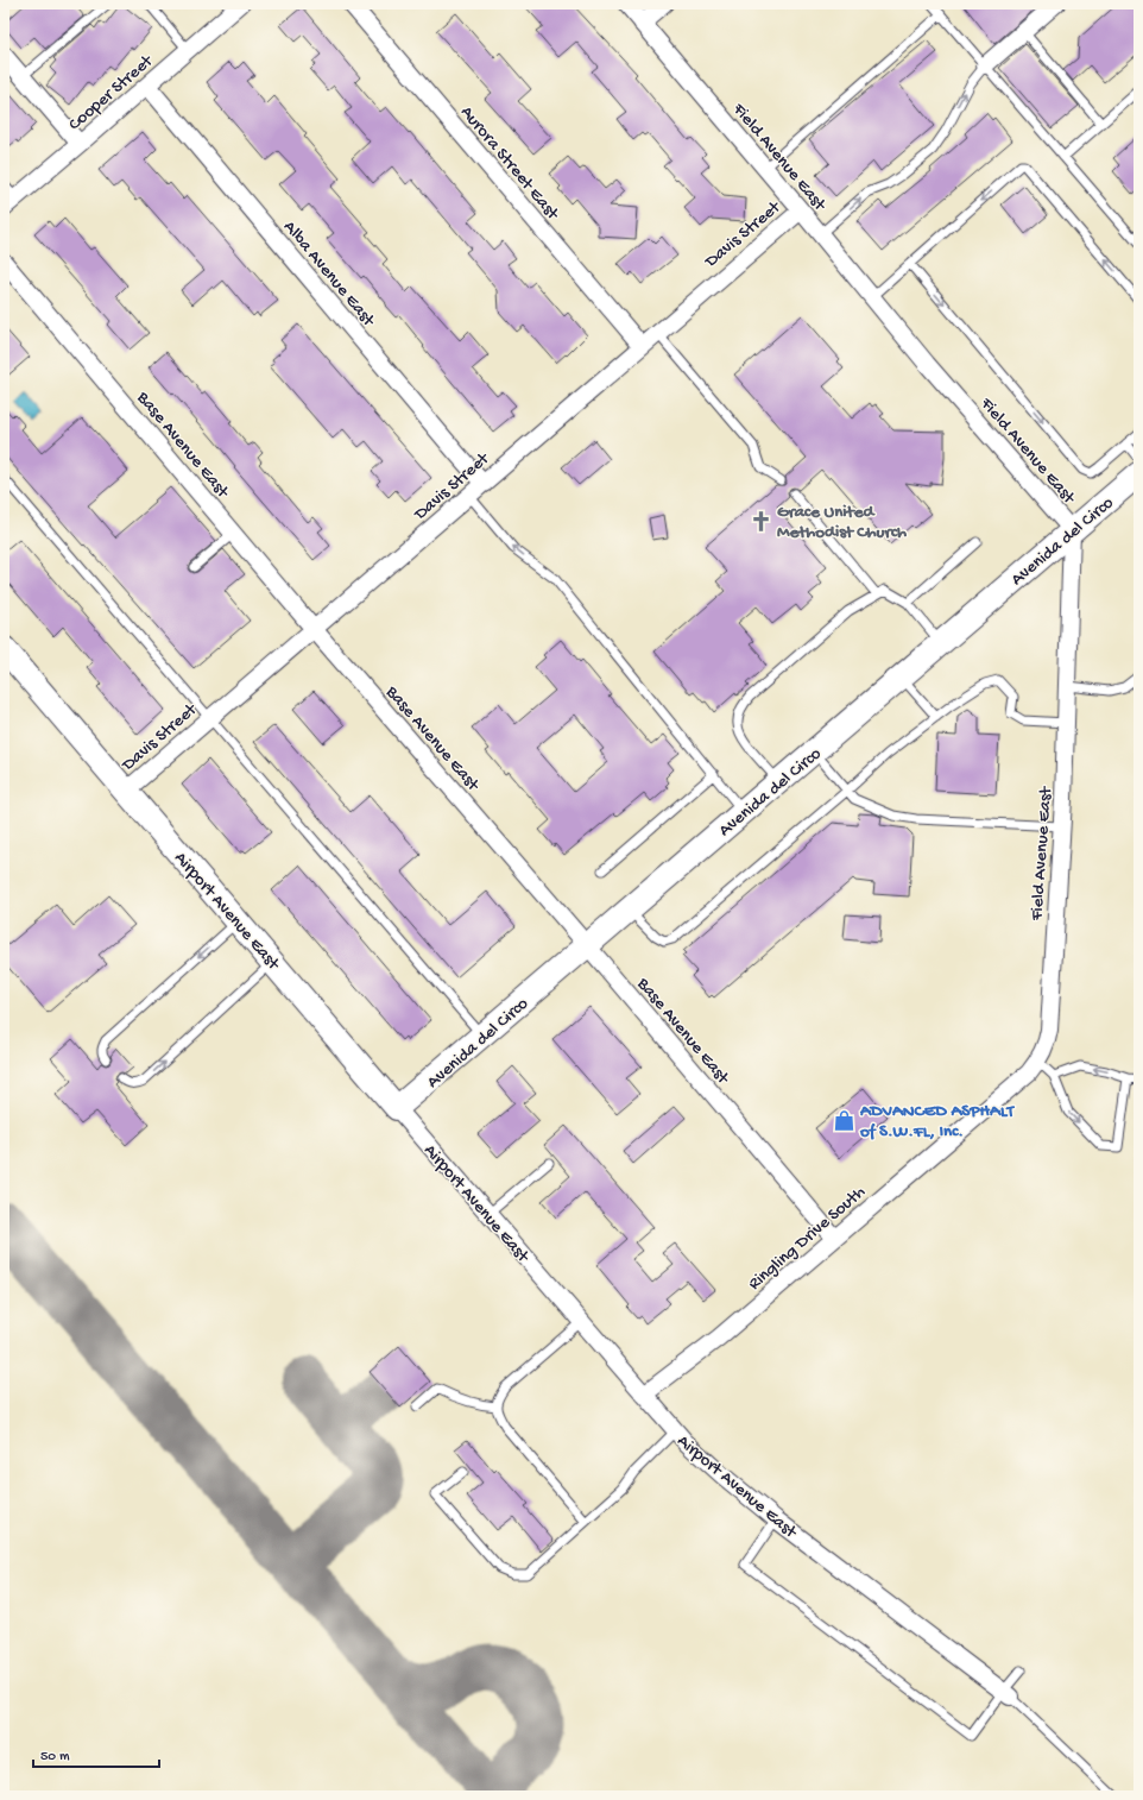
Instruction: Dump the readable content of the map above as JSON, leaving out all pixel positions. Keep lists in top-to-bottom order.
{
  "streets": {
    "street": [
      "Cooper Street",
      "Field Avenue East",
      "Aurora Street East",
      "Davis Street",
      "Alba Avenue East",
      "Base Avenue East",
      "Avenida del Circo",
      "Airport Avenue East",
      "Ringling Drive South"
    ]
  },
  "crossings": [
    ["Cooper Street", "Alba Avenue East"],
    ["Field Avenue East", "Davis Street"],
    ["Field Avenue East", "Avenida del Circo"],
    ["Field Avenue East", "Ringling Drive South"],
    ["Aurora Street East", "Davis Street"],
    ["Davis Street", "Alba Avenue East"],
    ["Davis Street", "Base Avenue East"],
    ["Davis Street", "Airport Avenue East"],
    ["Base Avenue East", "Avenida del Circo"],
    ["Base Avenue East", "Ringling Drive South"],
    ["Avenida del Circo", "Airport Avenue East"],
    ["Airport Avenue East", "Ringling Drive South"]
  ],
  "places": {
    "church": ["Grace United Methodist Church"],
    "shop": ["ADVANCED ASPHALT of S.W.FL, Inc."]
  },
  "scale_bar": "50 m"
}
